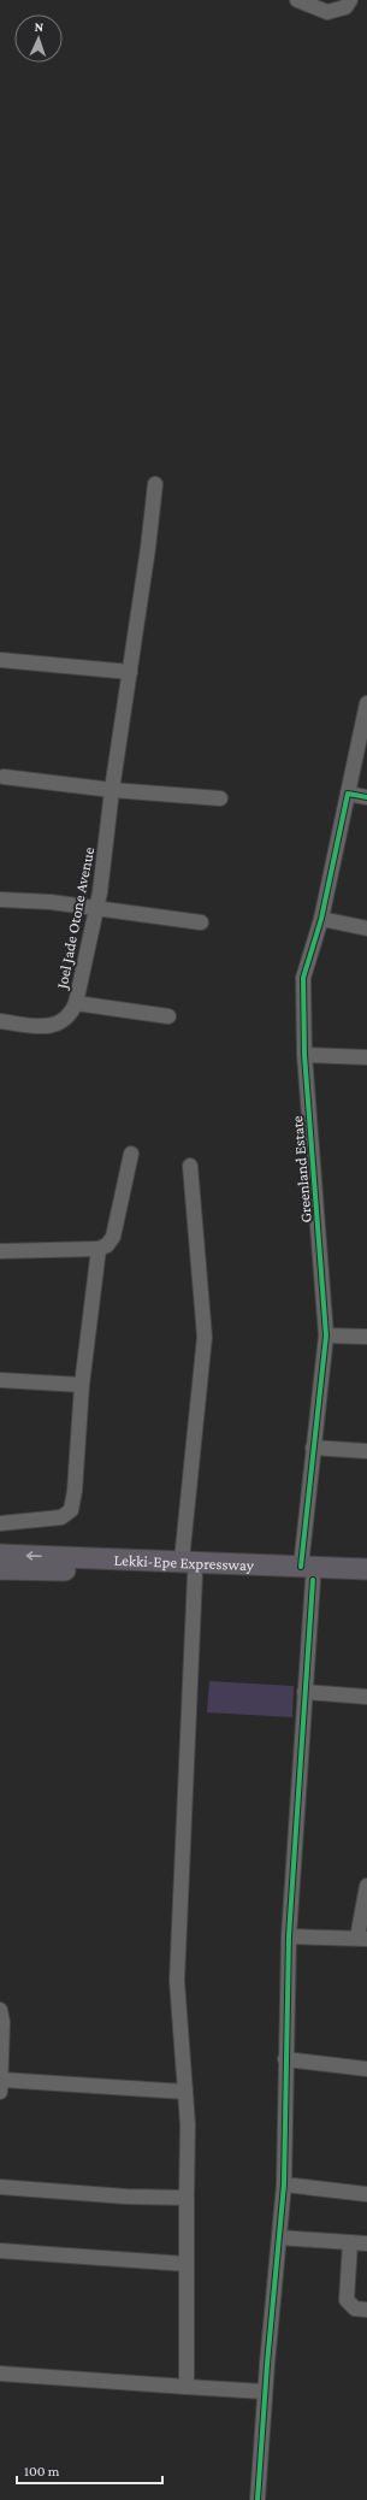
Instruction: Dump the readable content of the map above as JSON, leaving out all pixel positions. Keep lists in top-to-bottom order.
{
  "streets": {
    "highway": ["Lekki-Epe Expressway"],
    "street": ["Joel Jade Otone Avenue", "Greenland Estate"]
  },
  "crossings": [
    ["Greenland Estate", "Lekki-Epe Expressway"]
  ],
  "scale_bar": "100 m",
  "north": "top"
}
